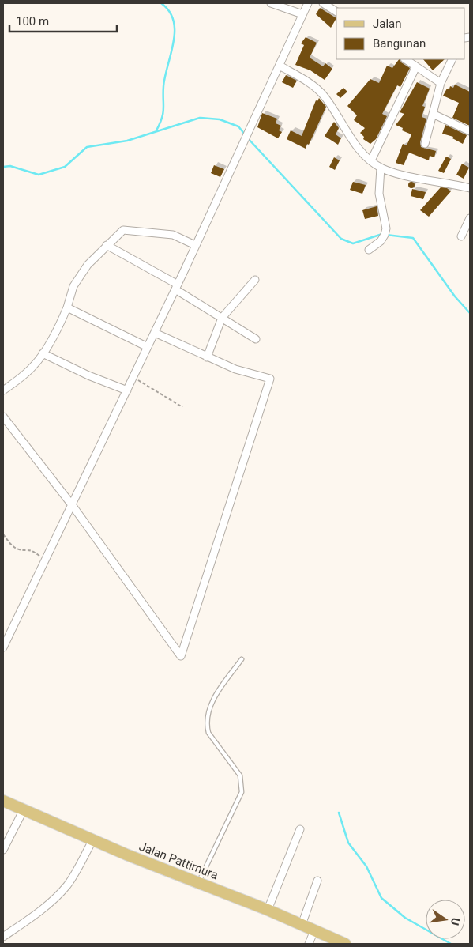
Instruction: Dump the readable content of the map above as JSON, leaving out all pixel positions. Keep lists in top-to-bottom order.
{
  "streets": {
    "main road": ["Jalan Pattimura"]
  },
  "legend": ["Jalan", "Bangunan"],
  "scale_bar": "100 m",
  "north": "right"
}
